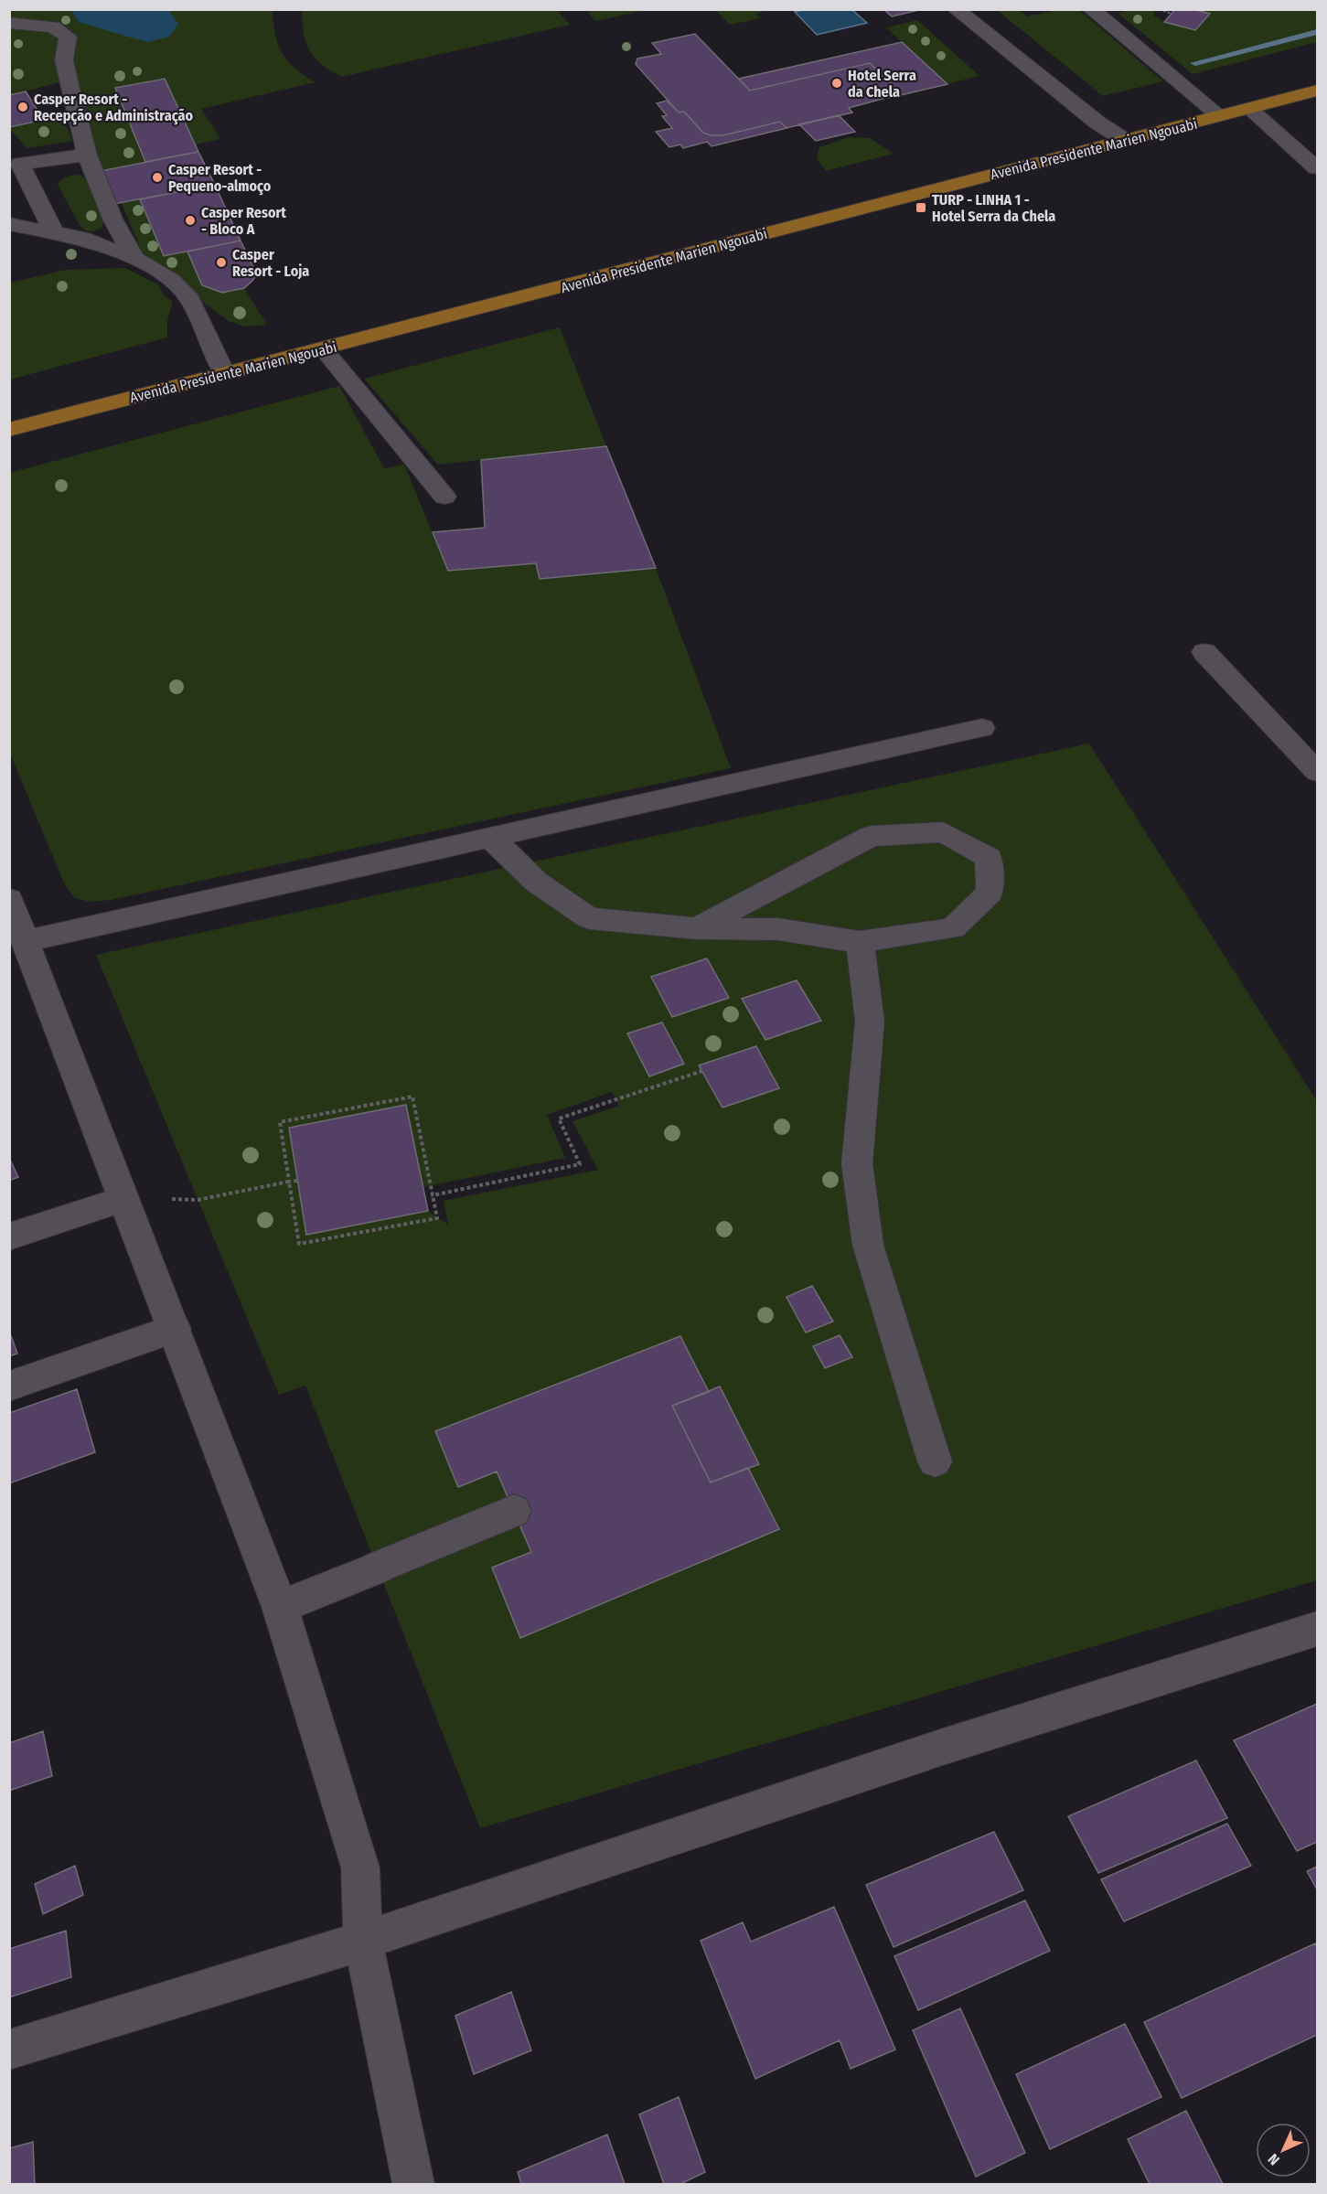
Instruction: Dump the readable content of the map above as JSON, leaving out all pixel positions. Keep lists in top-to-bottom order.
{
  "streets": {
    "main road": ["Avenida Presidente Marien Ngouabi"]
  },
  "places": {
    "other": [
      "Hotel Serra da Chela",
      "Casper Resort - Recepção e Administração",
      "Casper Resort - Pequeno-almoço",
      "Casper Resort - Bloco A",
      "Casper Resort - Loja"
    ],
    "transit": ["TURP - LINHA 1 - Hotel Serra da Chela"]
  },
  "north": "bottom left"
}
